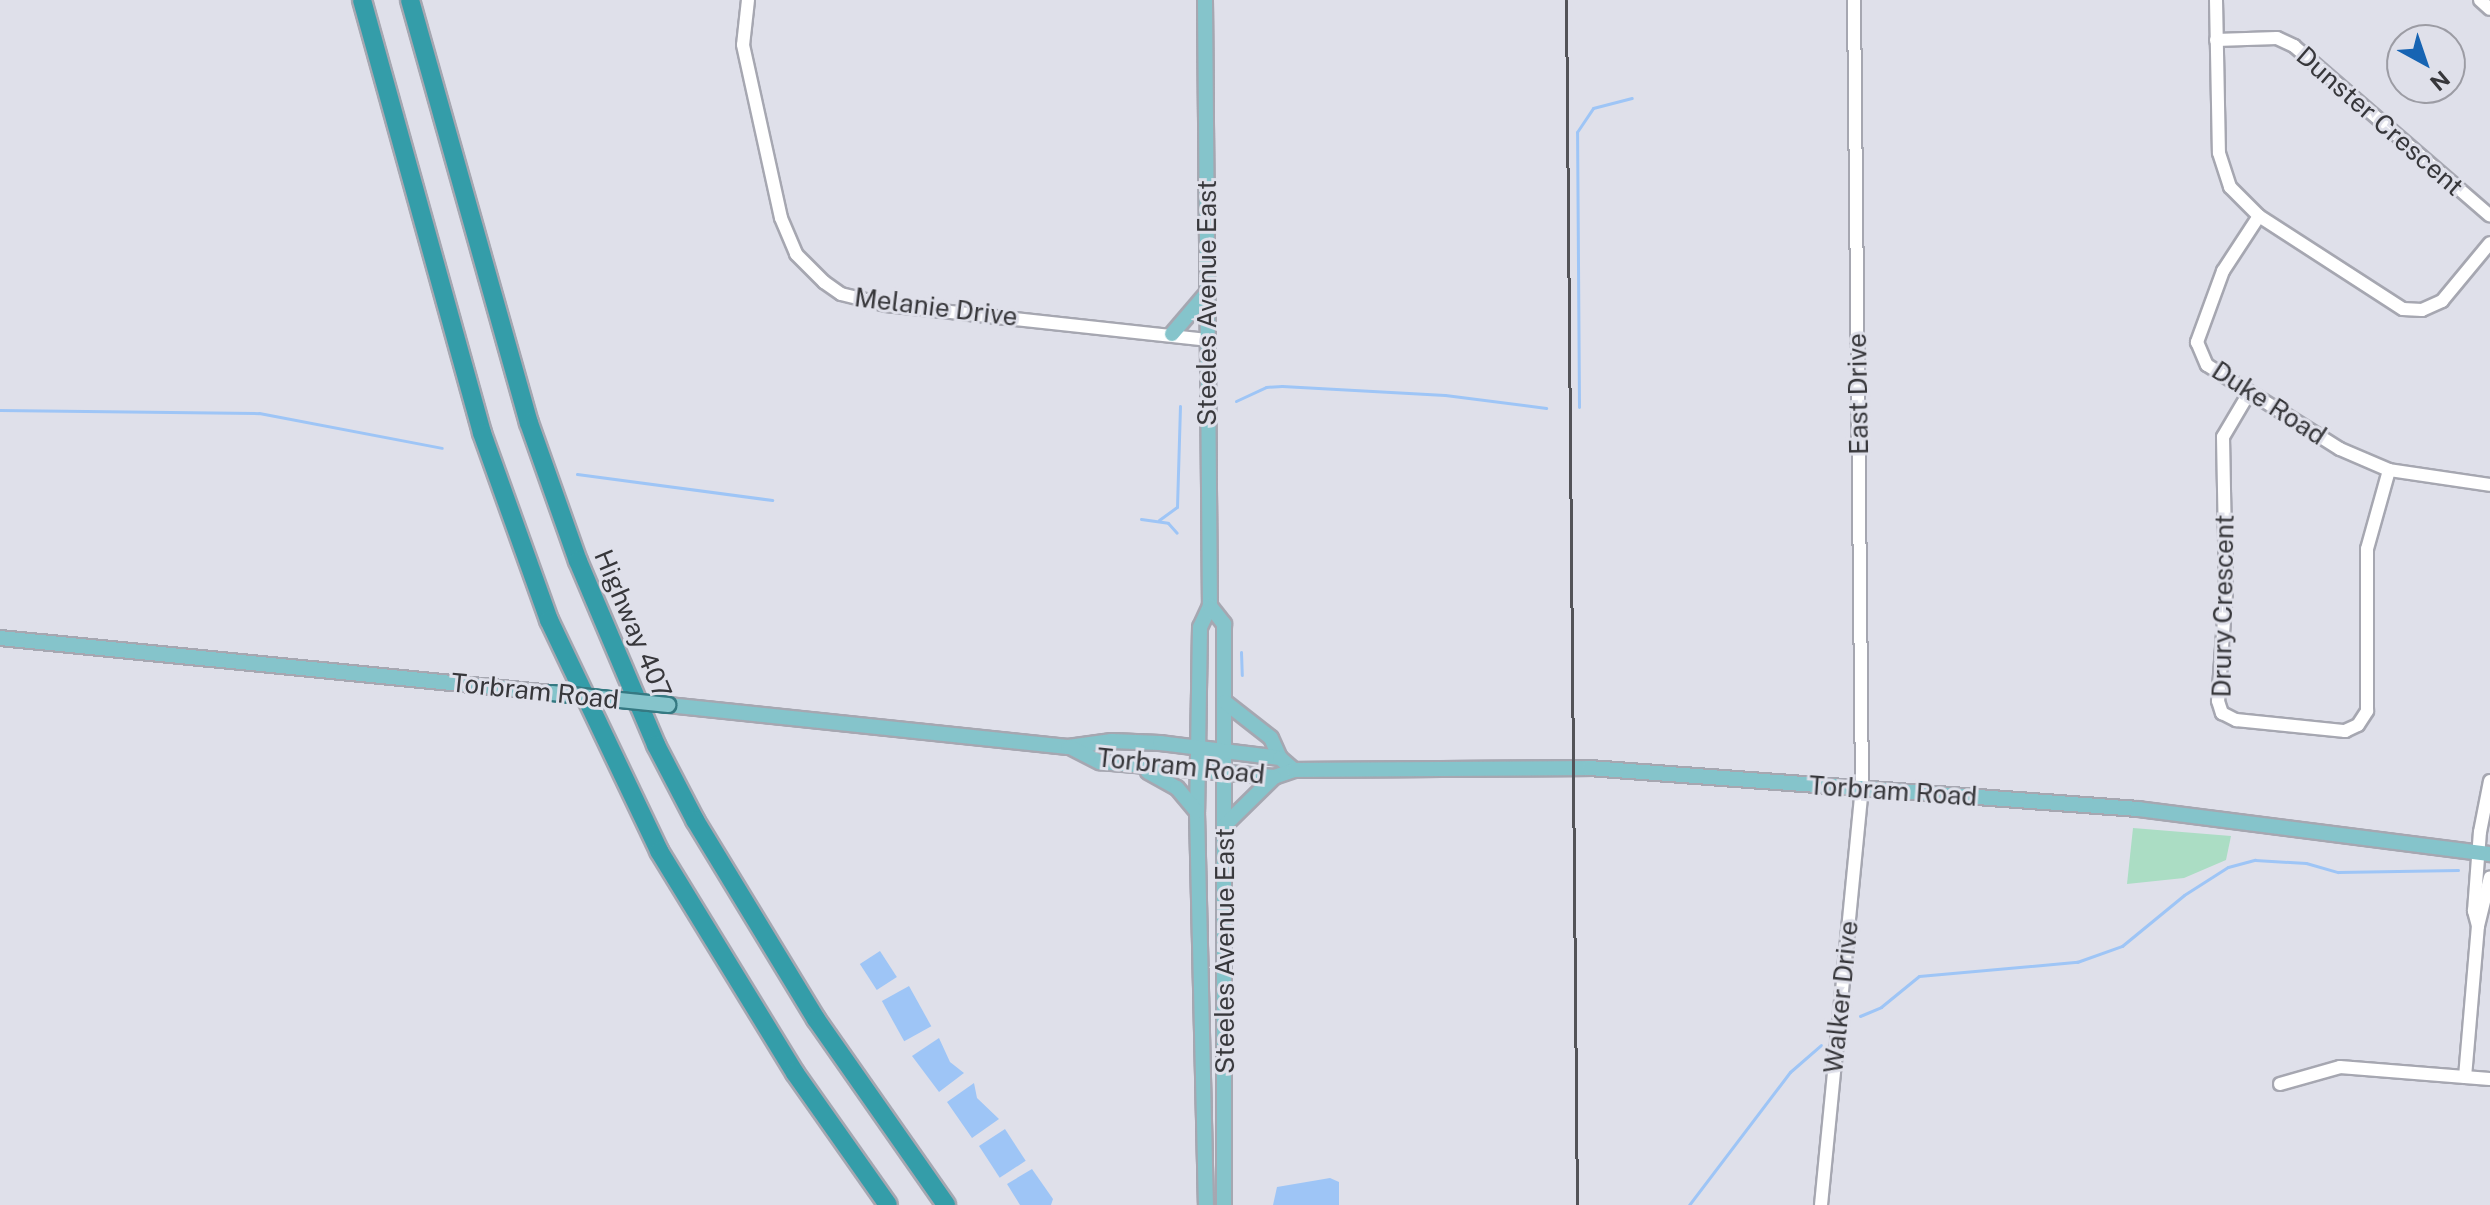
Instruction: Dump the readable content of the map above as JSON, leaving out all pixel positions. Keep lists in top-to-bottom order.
{
  "streets": {
    "highway": ["Highway 407"],
    "main road": ["Steeles Avenue East", "Torbram Road"],
    "street": [
      "Dunster Crescent",
      "Melanie Drive",
      "East Drive",
      "Duke Road",
      "Drury Crescent",
      "Walker Drive"
    ]
  },
  "crossings": [
    ["Steeles Avenue East", "Melanie Drive"],
    ["Steeles Avenue East", "Torbram Road"],
    ["East Drive", "Torbram Road"],
    ["East Drive", "Walker Drive"],
    ["Duke Road", "Drury Crescent"],
    ["Torbram Road", "Walker Drive"]
  ],
  "north": "bottom right"
}
